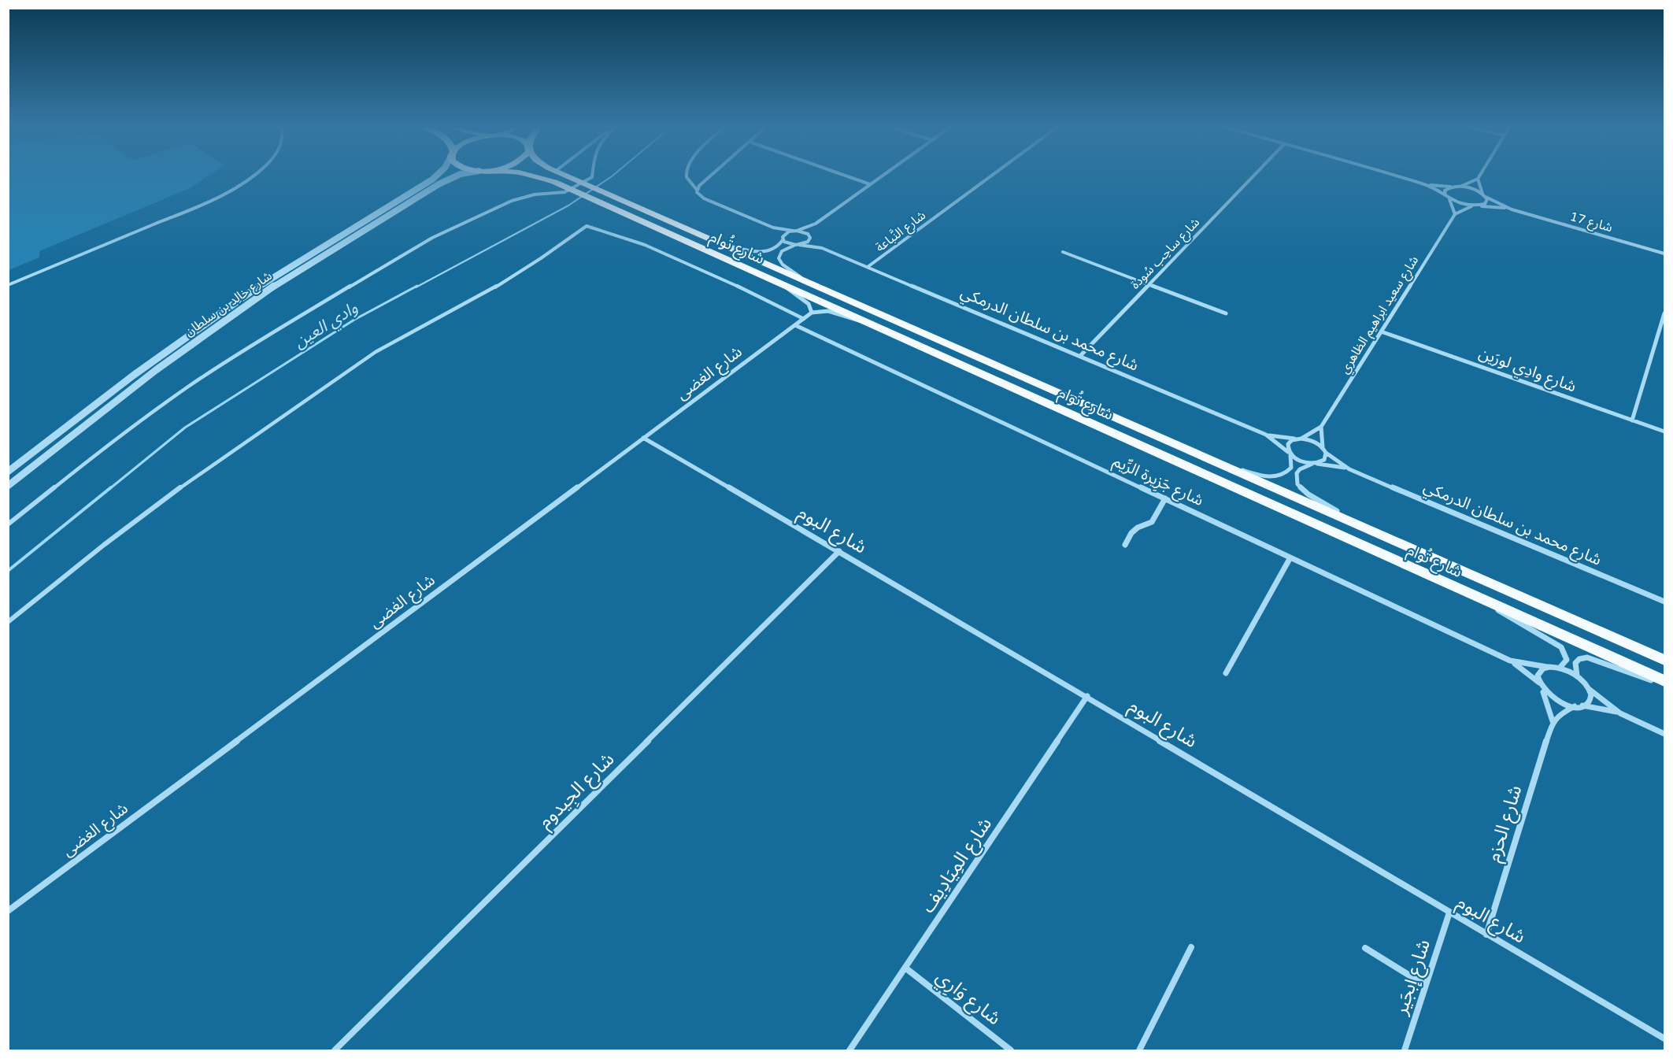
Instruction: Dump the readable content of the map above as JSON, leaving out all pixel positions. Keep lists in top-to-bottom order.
{
  "streets": {
    "main road": ["شارع تُوام"],
    "street": [
      "شارع 17",
      "شارع النَّباعة",
      "شارع ساحِب سُودة",
      "شارع خالِد بن سلطان",
      "شارع سعيد ابراهيم الظاهري",
      "شارع محمد بن سلطان الدرمكي",
      "شارع وادِي لورَين",
      "شارع الغضى",
      "شارع جَزِيرة الرِّيم",
      "شارع البوم",
      "شارع الجِيدوم",
      "شارع الحزم",
      "شارع المِيَادِيف",
      "شارع إبجَير",
      "شارع وَارِي"
    ]
  },
  "crossings": [
    ["شارع النَّباعة", "شارع محمد بن سلطان الدرمكي"],
    ["شارع ساحِب سُودة", "شارع محمد بن سلطان الدرمكي"],
    ["شارع سعيد ابراهيم الظاهري", "شارع محمد بن سلطان الدرمكي"],
    ["شارع سعيد ابراهيم الظاهري", "شارع وادِي لورَين"],
    ["شارع الغضى", "شارع جَزِيرة الرِّيم"],
    ["شارع الغضى", "شارع البوم"],
    ["شارع البوم", "شارع الجِيدوم"],
    ["شارع البوم", "شارع الحزم"],
    ["شارع البوم", "شارع المِيَادِيف"],
    ["شارع البوم", "شارع إبجَير"],
    ["شارع المِيَادِيف", "شارع وَارِي"]
  ],
  "water": ["وادي العين"]
}
